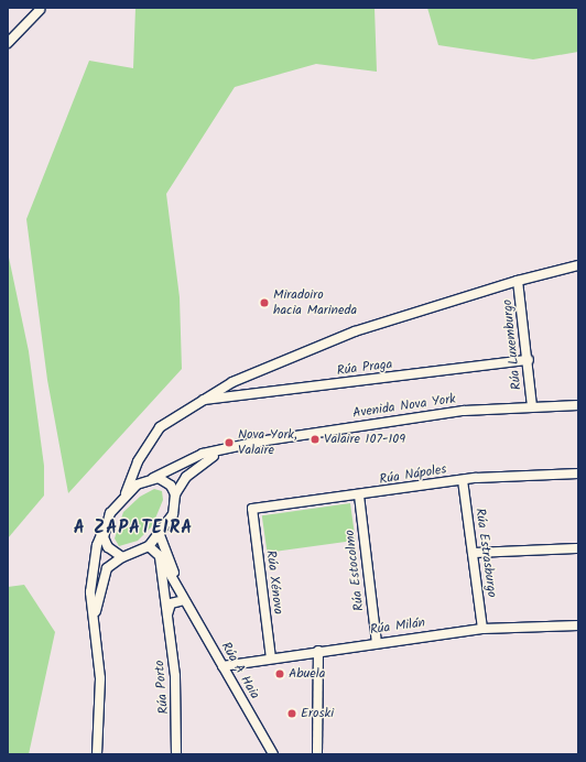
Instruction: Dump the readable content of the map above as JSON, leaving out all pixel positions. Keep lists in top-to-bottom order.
{
  "streets": {
    "street": [
      "Rúa Luxemburgo",
      "Rúa Praga",
      "Avenida Nova York",
      "Rúa Nápoles",
      "Rúa Estrasburgo",
      "Rúa Estocolmo",
      "Rúa Xénova",
      "Rúa Milán",
      "Rúa A Haia",
      "Rúa Porto"
    ]
  },
  "crossings": [
    ["Rúa Luxemburgo", "Rúa Praga"],
    ["Rúa Luxemburgo", "Avenida Nova York"],
    ["Avenida Nova York", "Rúa A Haia"],
    ["Rúa Nápoles", "Rúa Estrasburgo"],
    ["Rúa Nápoles", "Rúa Estocolmo"],
    ["Rúa Nápoles", "Rúa Xénova"],
    ["Rúa Estrasburgo", "Rúa Milán"],
    ["Rúa Estocolmo", "Rúa Milán"],
    ["Rúa Xénova", "Rúa Milán"],
    ["Rúa Milán", "Rúa A Haia"],
    ["Rúa A Haia", "Rúa Porto"]
  ],
  "districts": ["A ZAPATEIRA"],
  "places": [
    "Miradoiro hacia Marineda",
    "Valaire 107-109",
    "Nova York, Valaire",
    "Abuela",
    "Eroski"
  ]
}
